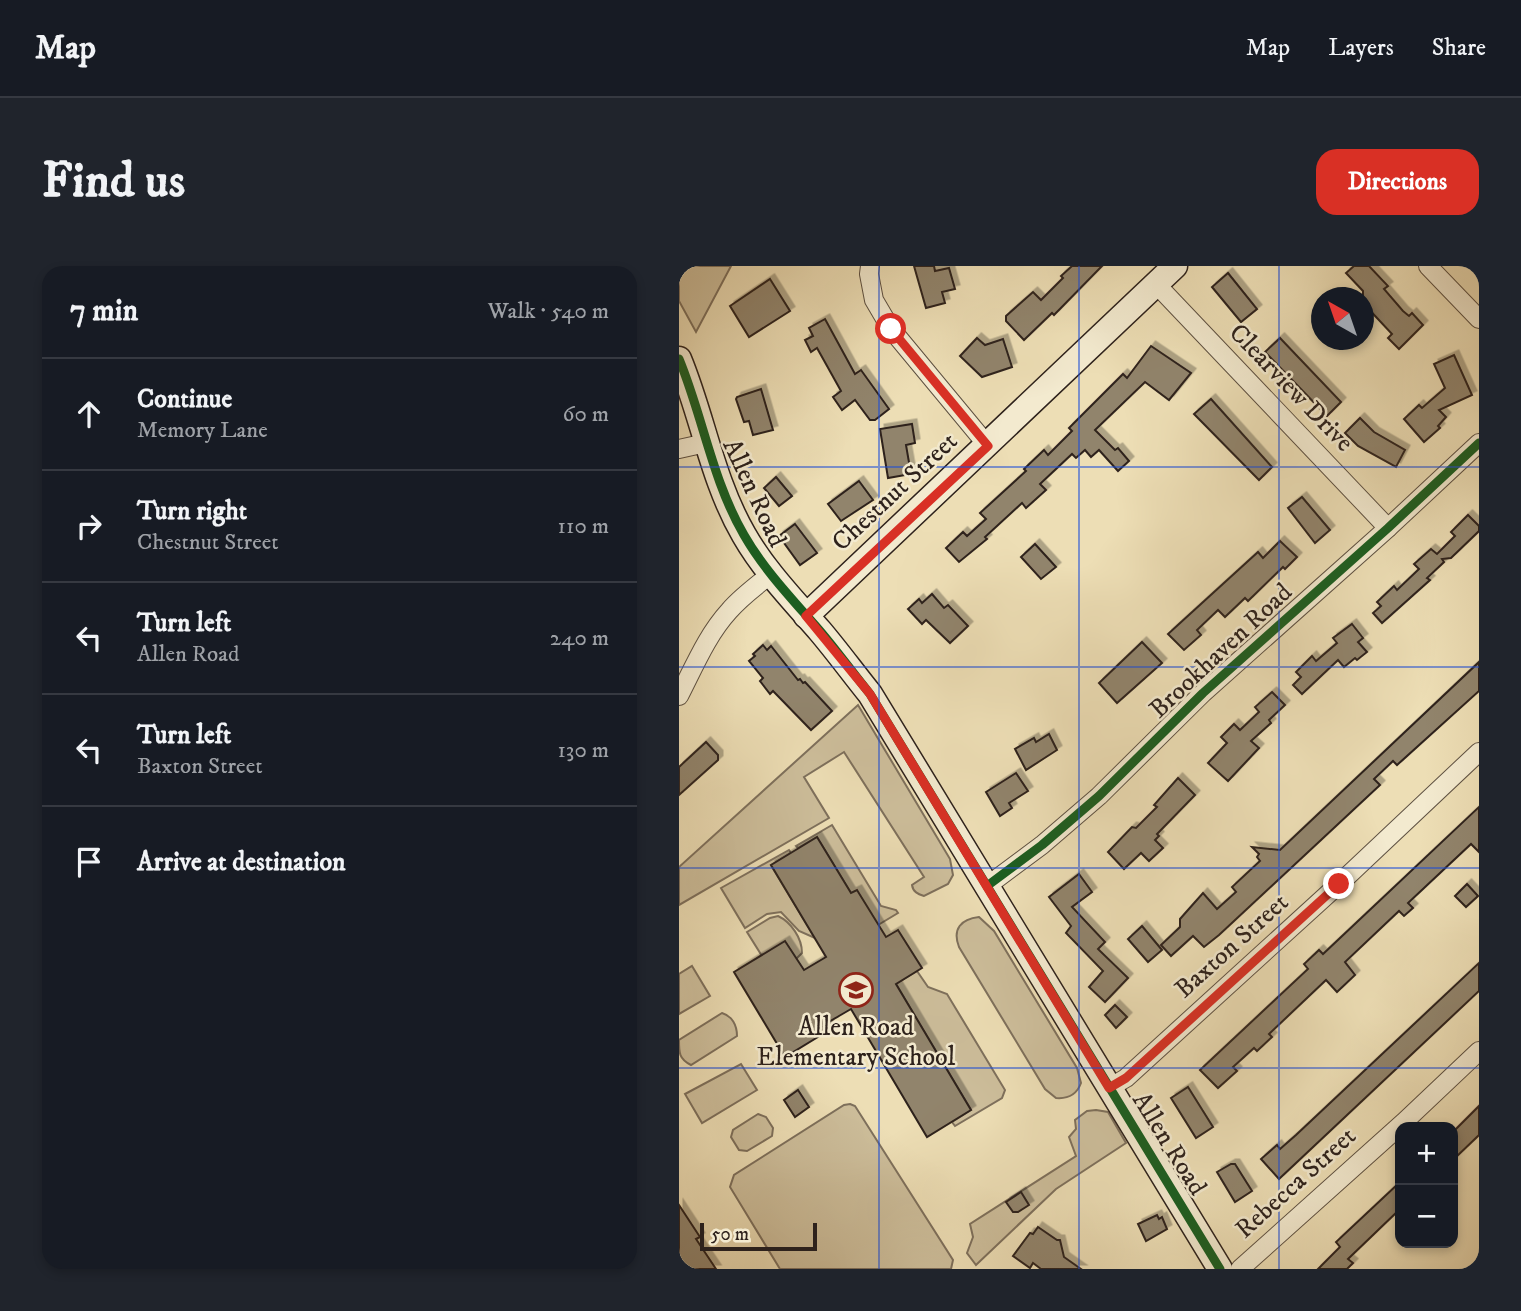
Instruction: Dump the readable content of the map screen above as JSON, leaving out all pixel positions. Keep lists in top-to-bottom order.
{
  "streets": {
    "street": [
      "Clearview Drive",
      "Chestnut Street",
      "Allen Road",
      "Brookhaven Road",
      "Baxton Street",
      "Rebecca Street"
    ]
  },
  "crossings": [
    ["Clearview Drive", "Chestnut Street"],
    ["Clearview Drive", "Brookhaven Road"],
    ["Chestnut Street", "Allen Road"],
    ["Allen Road", "Brookhaven Road"],
    ["Allen Road", "Baxton Street"]
  ],
  "places": {
    "school or university": ["Allen Road Elementary School"]
  },
  "scale_bar": "50 m",
  "north": "top left",
  "page": {
    "header": "Map",
    "nav": ["Map", "Layers", "Share"],
    "buttons": "Directions",
    "title": "Find us",
    "heading": ["7 min", "Walk · 540 m"],
    "list": [
      ["Continue", "Memory Lane", "60 m"],
      ["Turn right", "Chestnut Street", "110 m"],
      ["Turn left", "Allen Road", "240 m"],
      ["Turn left", "Baxton Street", "130 m"],
      "Arrive at destination"
    ],
    "map_buttons": ["+", "−"],
    "scale": "50 m"
  }
}
